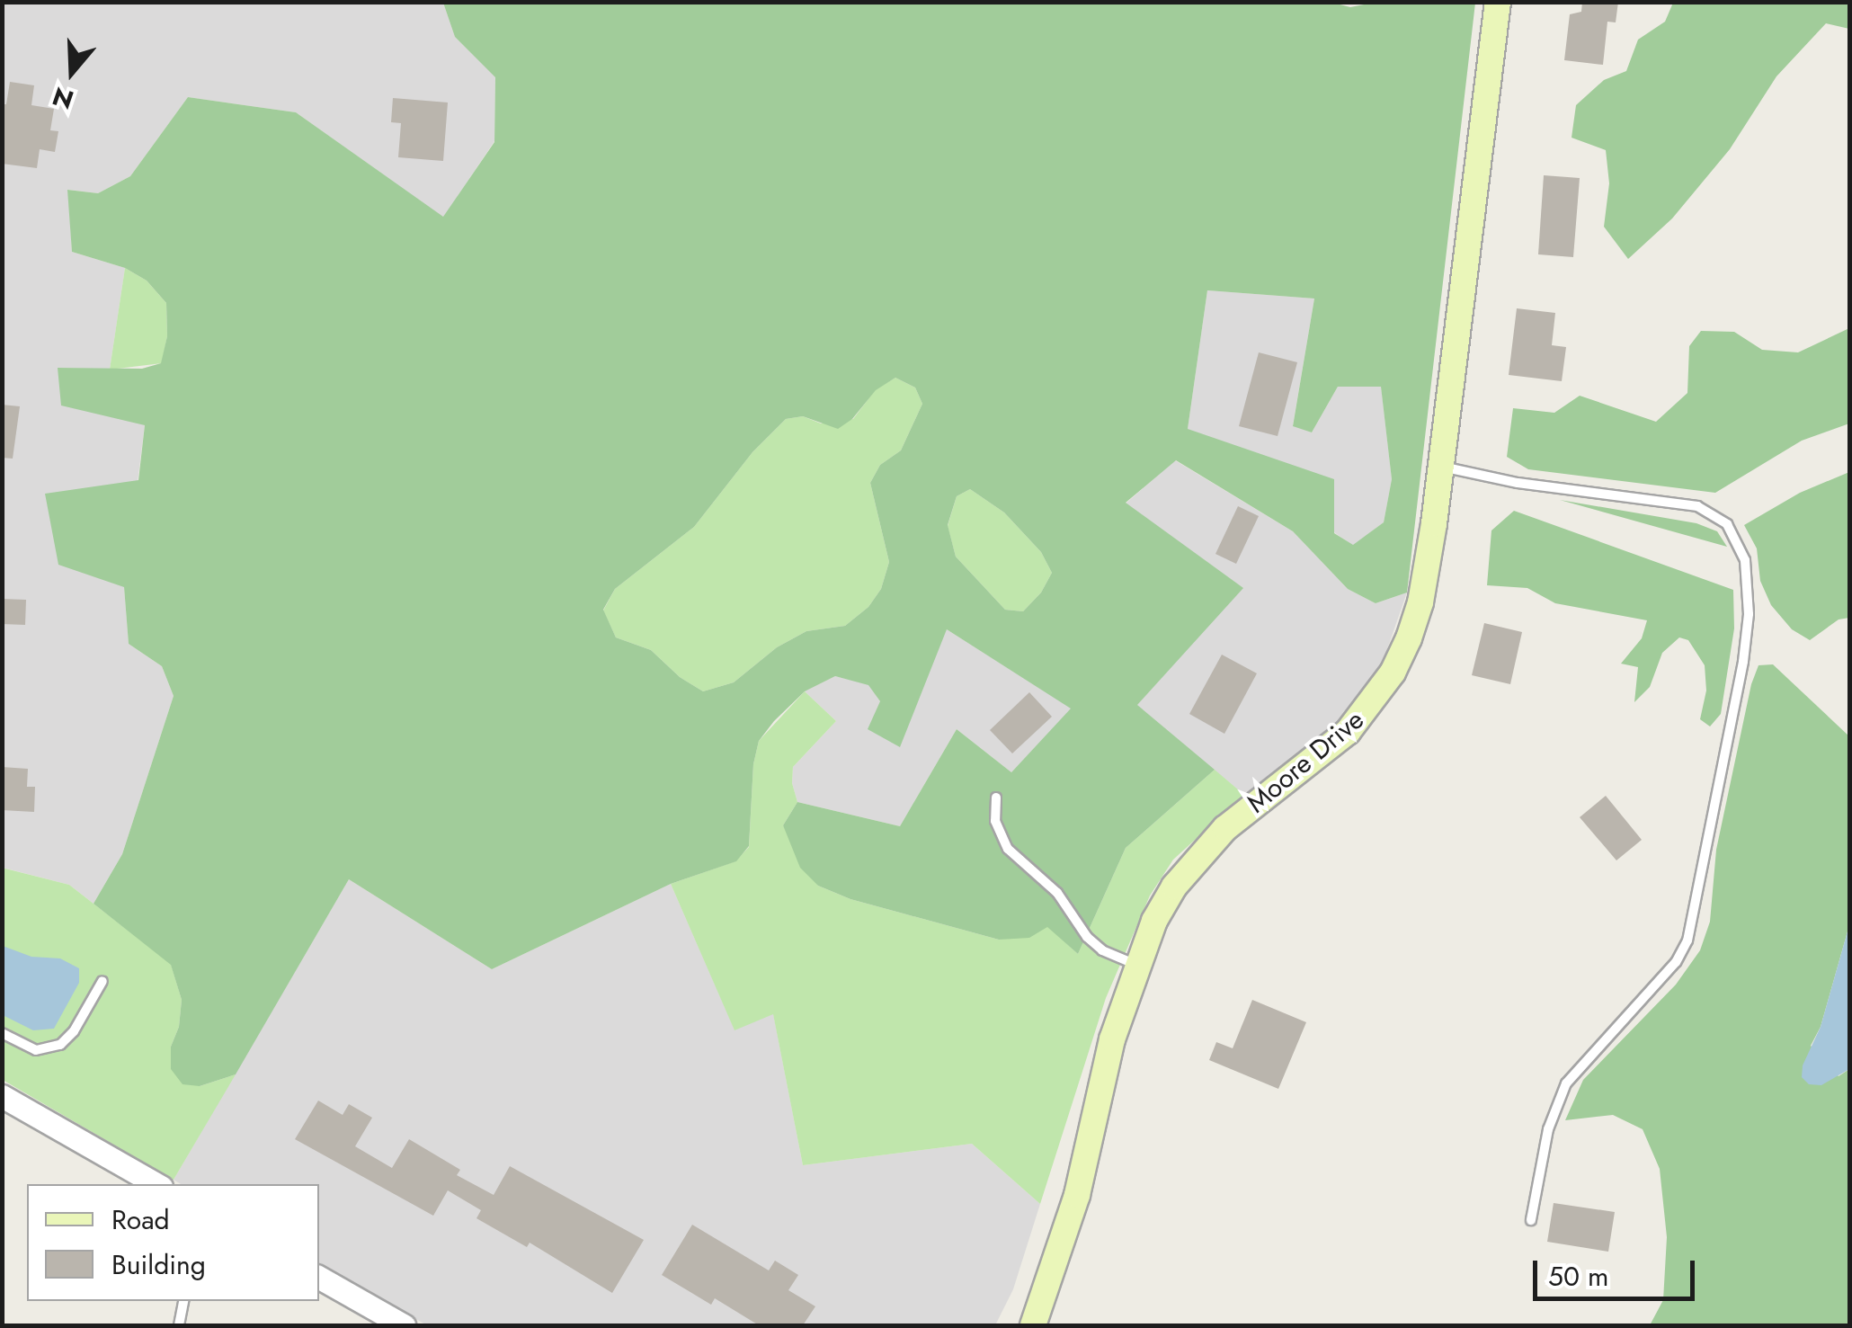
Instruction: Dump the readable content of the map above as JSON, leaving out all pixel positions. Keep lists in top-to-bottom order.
{
  "streets": {
    "main road": ["Moore Drive"]
  },
  "legend": ["Road", "Building"],
  "scale_bar": "50 m",
  "north": "bottom"
}
